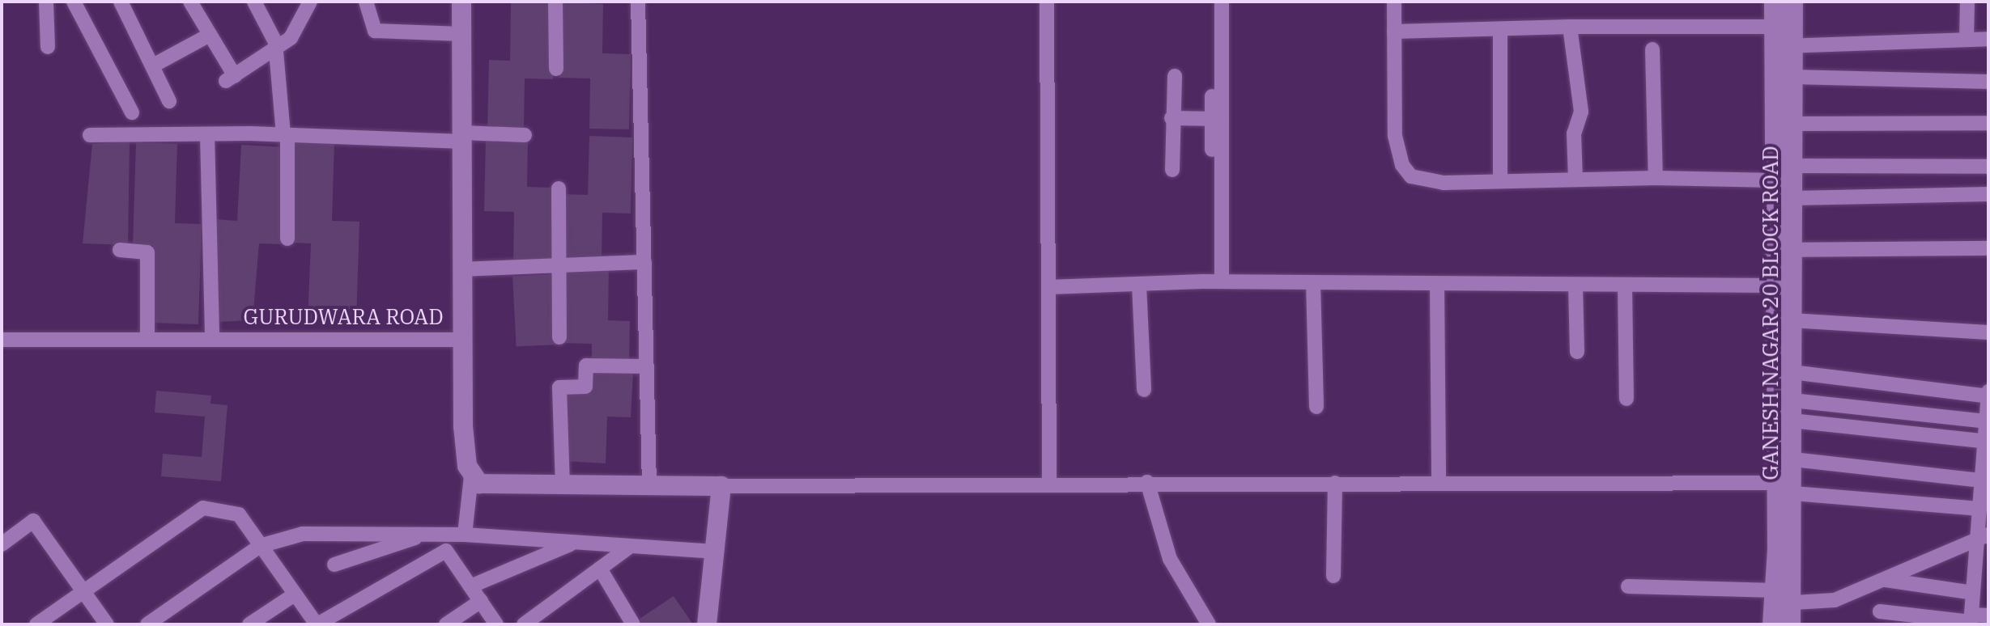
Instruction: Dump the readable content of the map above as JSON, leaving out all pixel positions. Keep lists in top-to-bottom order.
{
  "streets": {
    "street": ["GANESH NAGAR 20 BLOCK ROAD", "GURUDWARA ROAD"]
  }
}
